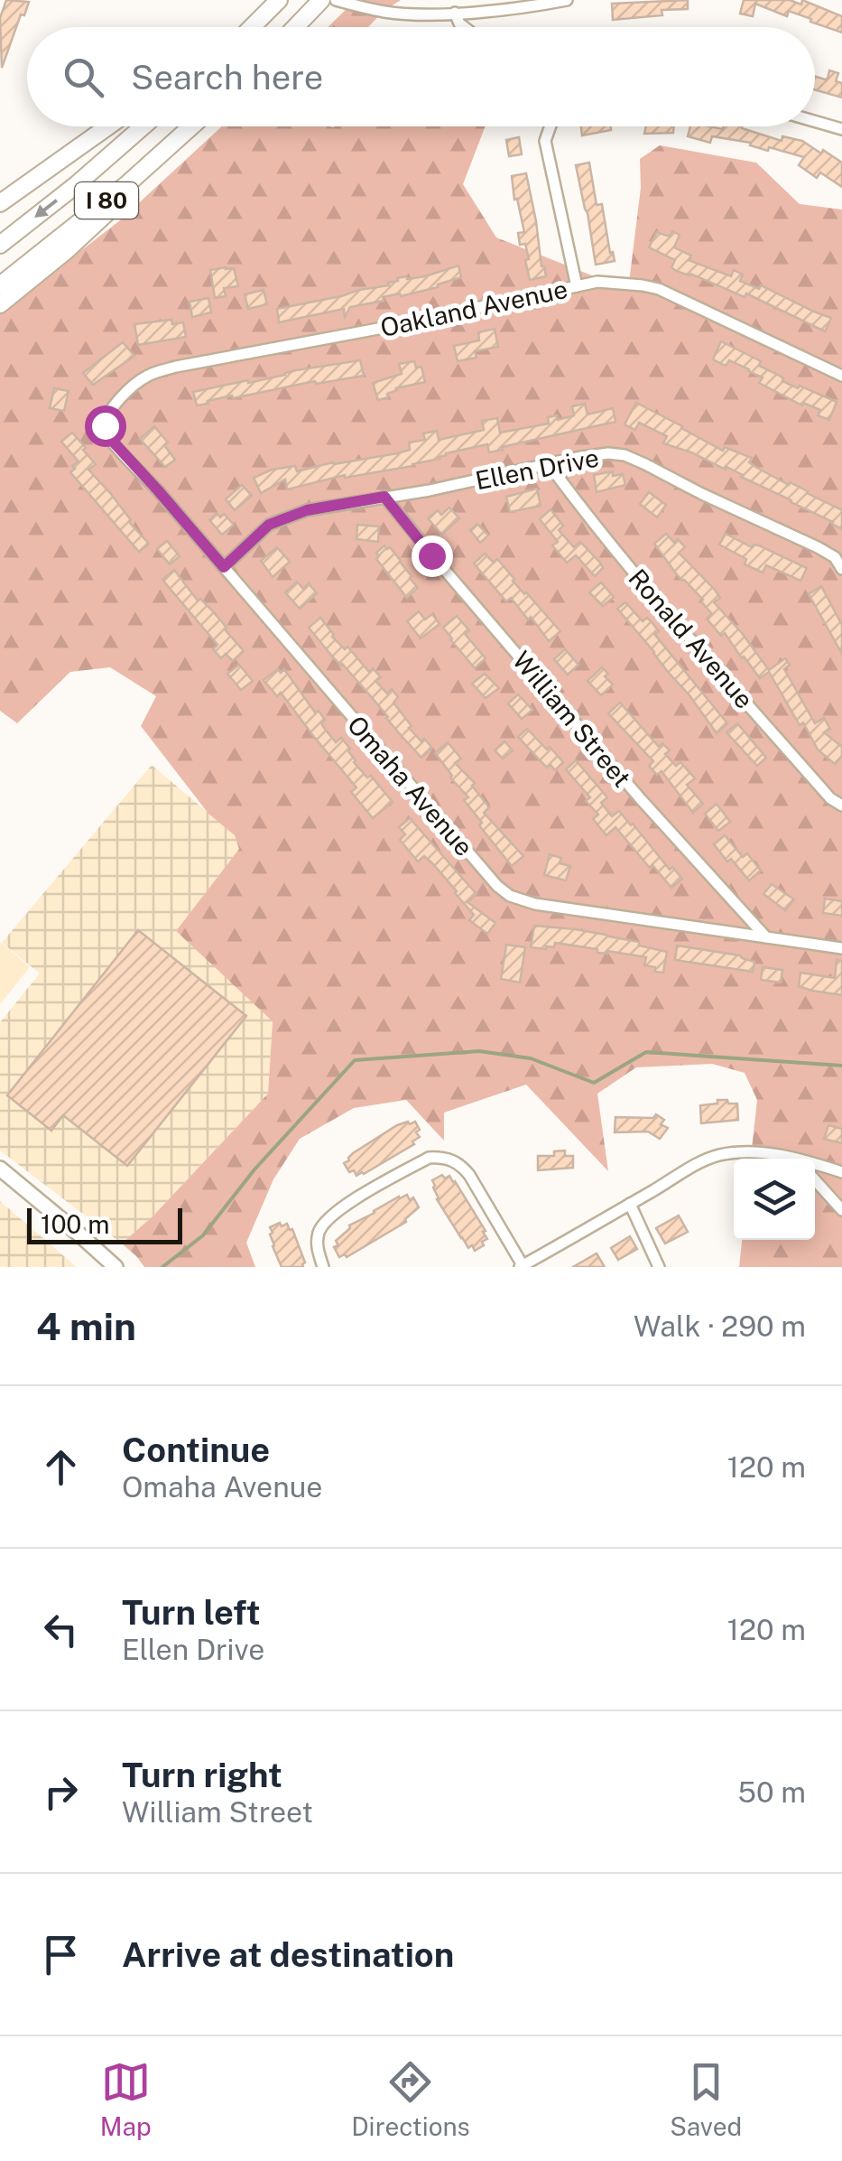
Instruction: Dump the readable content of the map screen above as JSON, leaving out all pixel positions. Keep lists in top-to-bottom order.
{
  "streets": {
    "highway": ["I 80"],
    "street": [
      "Oakland Avenue",
      "Ellen Drive",
      "Ronald Avenue",
      "William Street",
      "Omaha Avenue"
    ]
  },
  "crossings": [
    ["Oakland Avenue", "Omaha Avenue"],
    ["Ellen Drive", "Ronald Avenue"],
    ["Ellen Drive", "William Street"],
    ["Ellen Drive", "Omaha Avenue"],
    ["William Street", "Omaha Avenue"]
  ],
  "scale_bar": "100 m",
  "page": {
    "search": "Search here",
    "scale": "100 m",
    "heading": ["4 min", "Walk · 290 m"],
    "list": [
      ["Continue", "Omaha Avenue", "120 m"],
      ["Turn left", "Ellen Drive", "120 m"],
      ["Turn right", "William Street", "50 m"],
      "Arrive at destination"
    ],
    "nav": ["Map", "Directions", "Saved"]
  }
}
